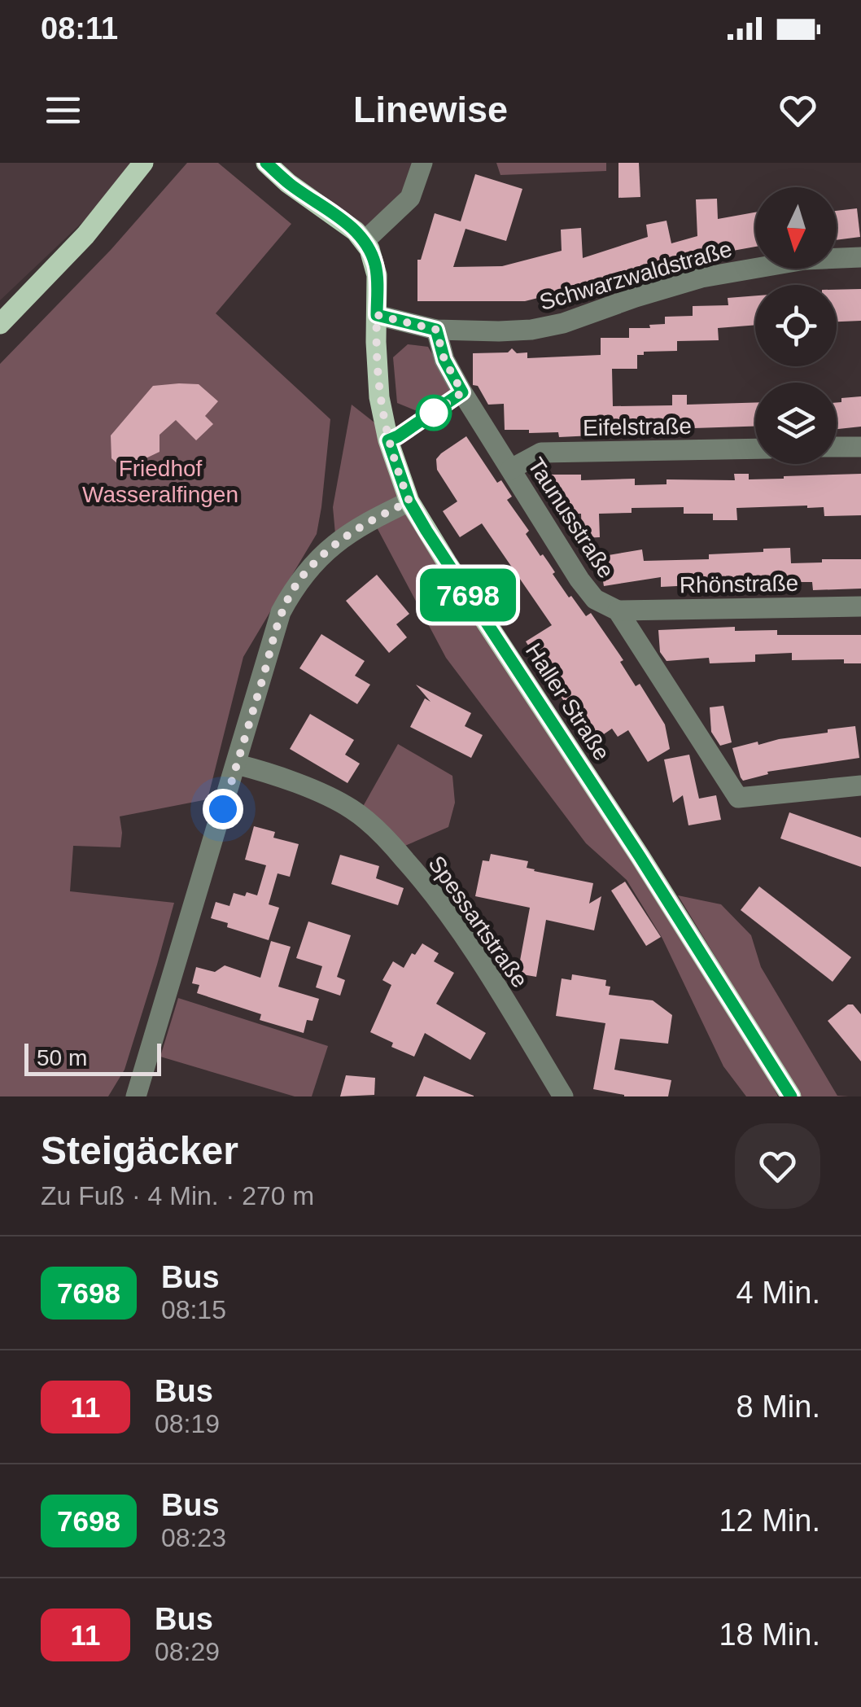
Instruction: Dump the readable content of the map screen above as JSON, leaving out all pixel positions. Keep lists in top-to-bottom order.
{
  "streets": {
    "main road": ["Haller Straße"],
    "street": [
      "Schwarzwaldstraße",
      "Eifelstraße",
      "Taunusstraße",
      "Rhönstraße",
      "Spessartstraße"
    ]
  },
  "crossings": [
    ["Schwarzwaldstraße", "Taunusstraße"],
    ["Schwarzwaldstraße", "Haller Straße"],
    ["Eifelstraße", "Taunusstraße"],
    ["Taunusstraße", "Rhönstraße"]
  ],
  "parks": ["Friedhof Wasseralfingen"],
  "lines": ["bus line 7698"],
  "scale_bar": "50 m",
  "north": "bottom",
  "page": {
    "status": "08:11",
    "header": "Linewise",
    "on_map": "7698",
    "scale": "50 m",
    "heading": ["Steigäcker", "Zu Fuß · 4 Min. · 270 m"],
    "list": [
      {
        "mark": "7698",
        "name": "Bus",
        "note": "08:15",
        "value": "4 Min."
      },
      {
        "mark": "11",
        "name": "Bus",
        "note": "08:19",
        "value": "8 Min."
      },
      {
        "mark": "7698",
        "name": "Bus",
        "note": "08:23",
        "value": "12 Min."
      },
      {
        "mark": "11",
        "name": "Bus",
        "note": "08:29",
        "value": "18 Min."
      }
    ]
  }
}
